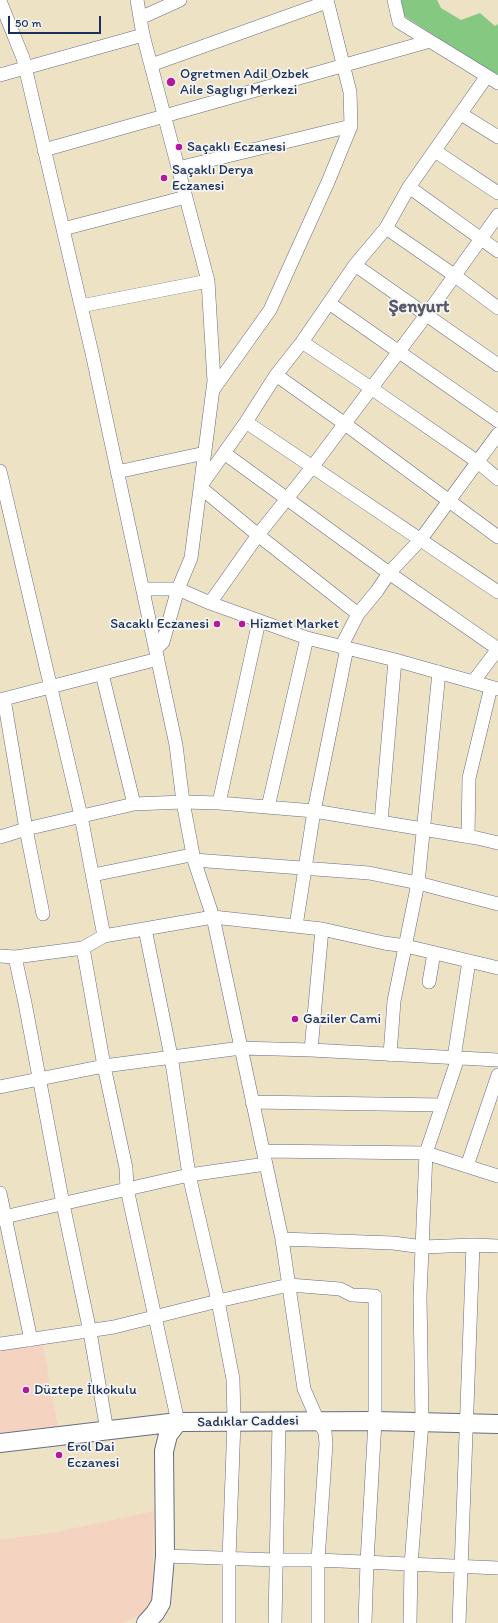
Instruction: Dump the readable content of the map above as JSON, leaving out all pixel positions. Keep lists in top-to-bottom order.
{
  "streets": {
    "main road": ["Sadıklar Caddesi"]
  },
  "districts": ["Şenyurt"],
  "places": [
    "Ogretmen Adil Ozbek Aile Saglıgı Merkezi",
    "Saçaklı Eczanesi",
    "Saçaklı Derya Eczanesi",
    "Sacaklı Eczanesi",
    "Hizmet Market",
    "Gaziler Cami",
    "Düztepe İlkokulu",
    "Erol Dai Eczanesi"
  ],
  "scale_bar": "50 m"
}
